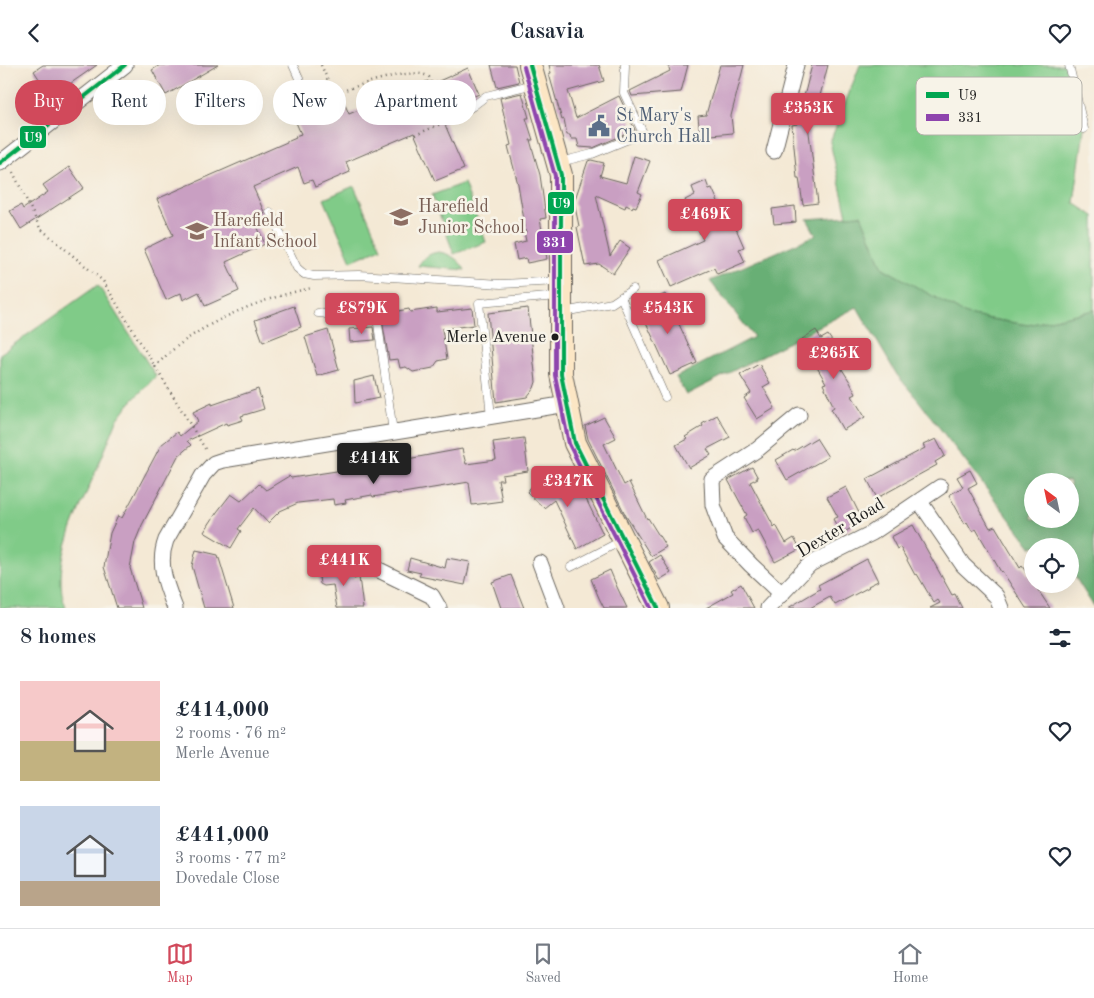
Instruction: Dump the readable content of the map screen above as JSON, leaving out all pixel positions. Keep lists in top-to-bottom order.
{
  "streets": {
    "street": ["Dexter Road"]
  },
  "places": {
    "public building": ["St Mary's Church Hall"],
    "school or university": ["Harefield Junior School", "Harefield Infant School"],
    "other": ["Merle Avenue"]
  },
  "lines": ["transit line U9", "transit line 331"],
  "legend": ["U9", "331"],
  "north": "top left",
  "page": {
    "header": "Casavia",
    "chip": [
      "Buy",
      "Rent",
      "Filters",
      "New",
      "Apartment"
    ],
    "price": [
      "£353K",
      "£469K",
      "£879K",
      "£543K",
      "£265K",
      "£414K",
      "£347K",
      "£441K"
    ],
    "heading": "8 homes",
    "list": [
      {
        "name": "£414,000",
        "note": "2 rooms · 76 m² · Merle Avenue"
      },
      {
        "name": "£441,000",
        "note": "3 rooms · 77 m² · Dovedale Close"
      }
    ],
    "tabs": ["Map", "Saved", "Home"]
  }
}
